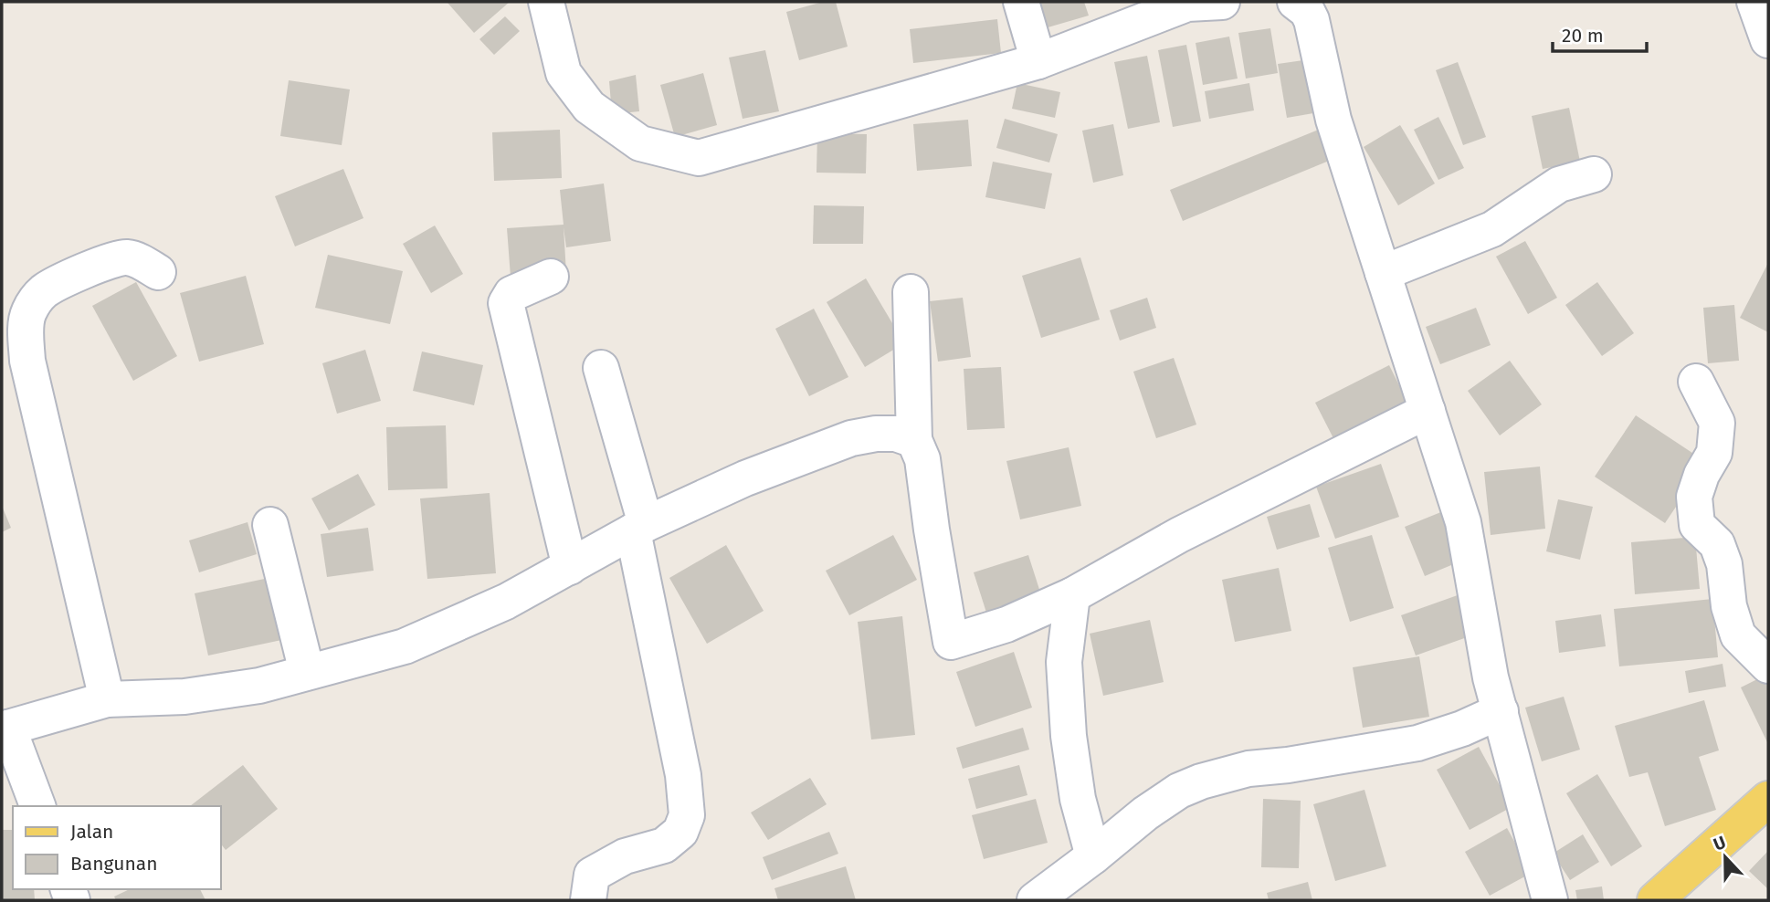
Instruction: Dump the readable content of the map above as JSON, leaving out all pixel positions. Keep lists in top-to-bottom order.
{
  "legend": ["Jalan", "Bangunan"],
  "scale_bar": "20 m",
  "north": "top"
}
